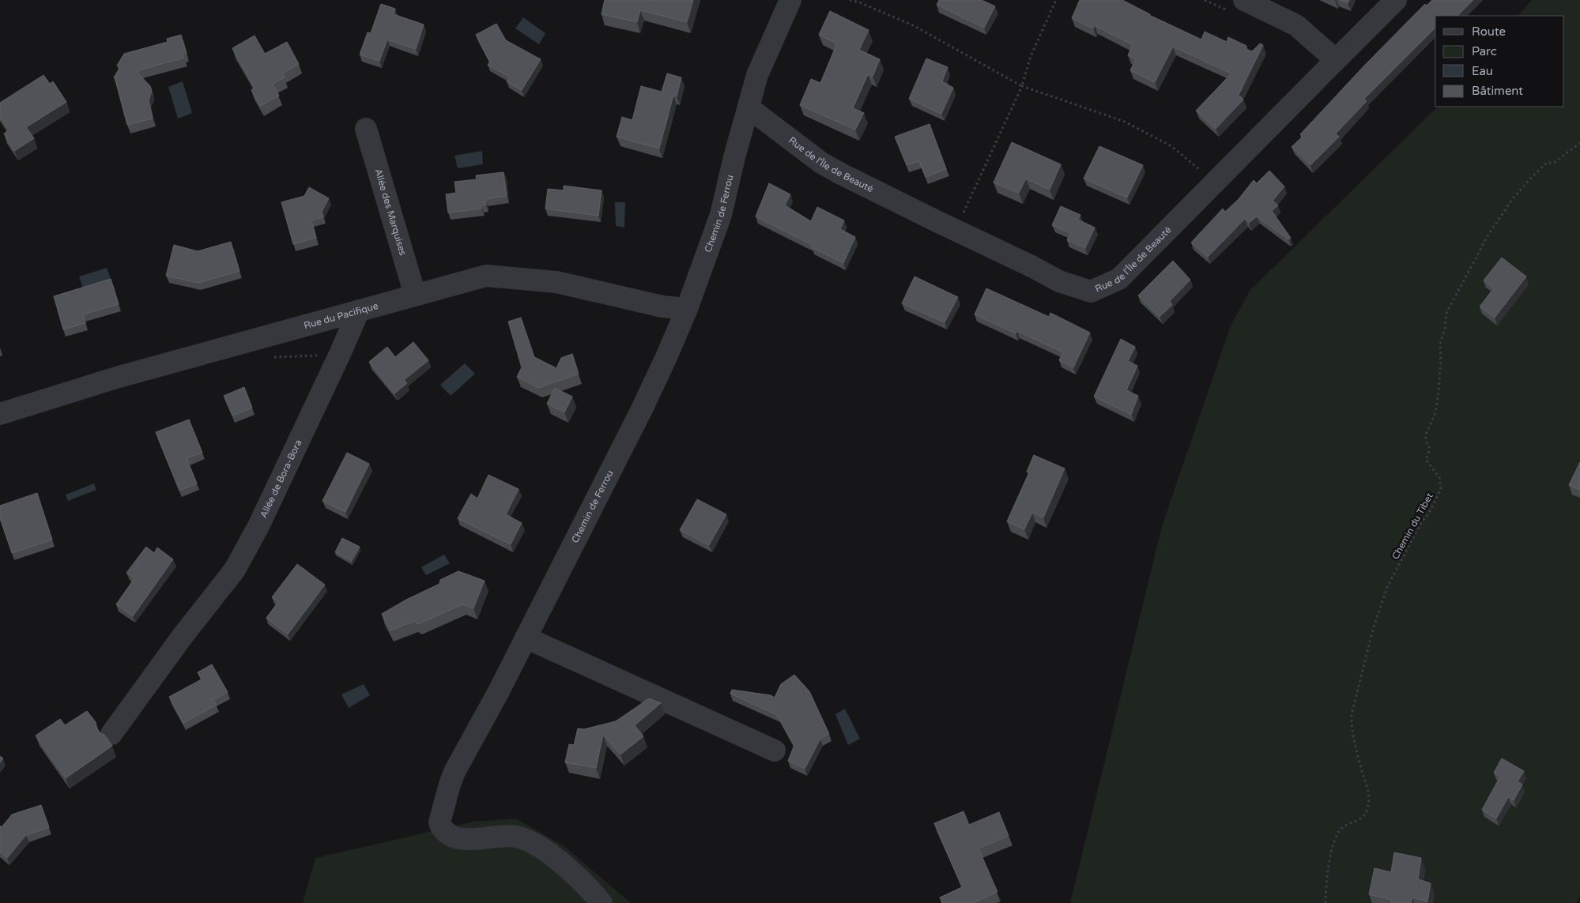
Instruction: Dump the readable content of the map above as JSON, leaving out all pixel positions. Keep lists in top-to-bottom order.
{
  "streets": {
    "street": [
      "Rue de l'Île de Beauté",
      "Allée des Marquises",
      "Chemin de Ferrou",
      "Rue du Pacifique",
      "Allée de Bora-Bora"
    ],
    "path": ["Chemin du Tibet"]
  },
  "crossings": [
    ["Rue de l'Île de Beauté", "Chemin de Ferrou"],
    ["Allée des Marquises", "Rue du Pacifique"],
    ["Chemin de Ferrou", "Rue du Pacifique"],
    ["Rue du Pacifique", "Allée de Bora-Bora"]
  ],
  "legend": [
    "Route",
    "Parc",
    "Eau",
    "Bâtiment"
  ]
}
